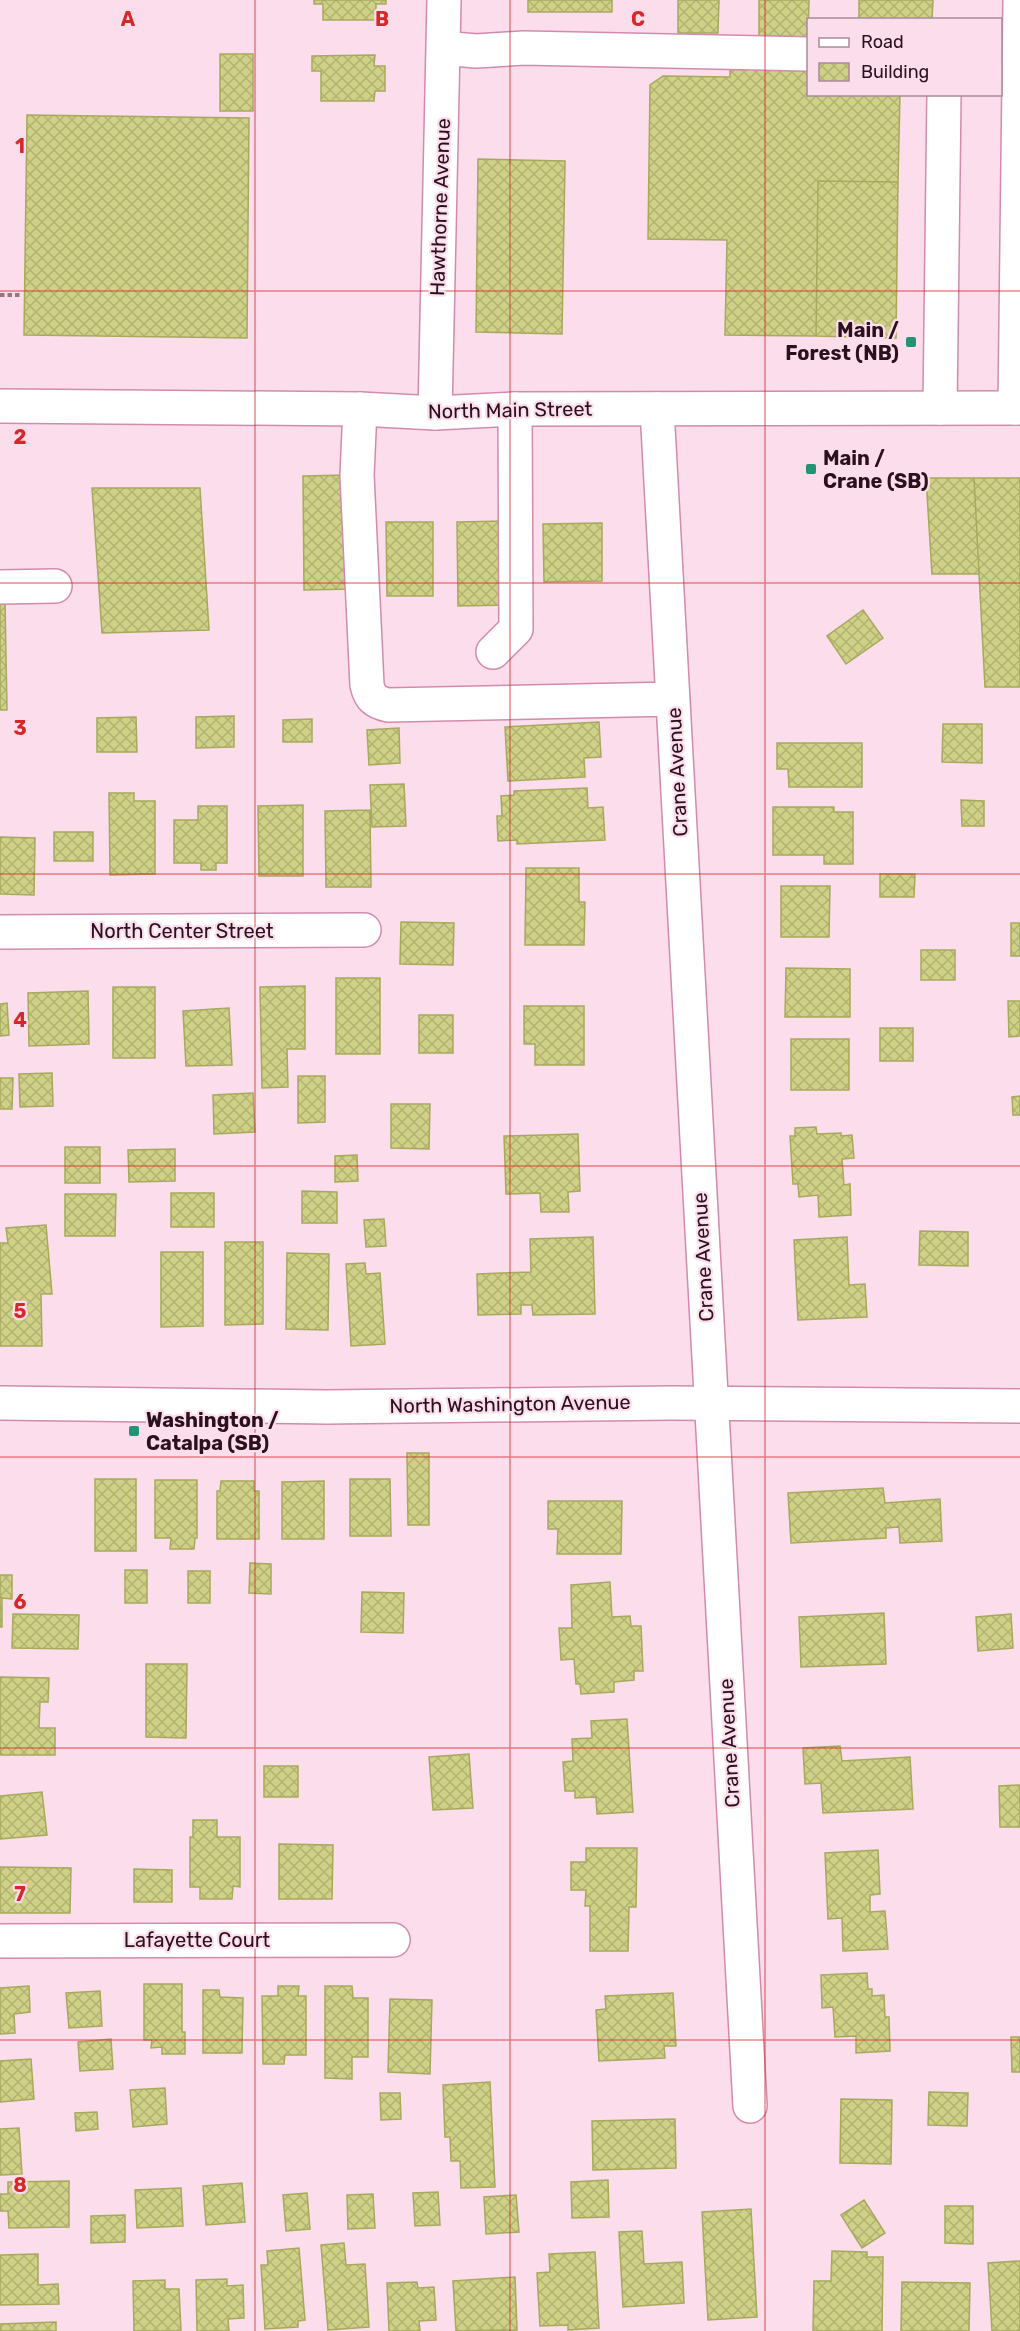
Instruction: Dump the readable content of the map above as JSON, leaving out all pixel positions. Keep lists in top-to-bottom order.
{
  "streets": {
    "street": [
      "Hawthorne Avenue",
      "North Main Street",
      "Crane Avenue",
      "North Center Street",
      "North Washington Avenue",
      "Lafayette Court"
    ]
  },
  "crossings": [
    ["Hawthorne Avenue", "North Main Street"],
    ["North Main Street", "Crane Avenue"],
    ["Crane Avenue", "North Washington Avenue"]
  ],
  "places": {
    "transit": ["Main / Forest (NB)", "Main / Crane (SB)", "Washington / Catalpa (SB)"]
  },
  "legend": ["Road", "Building"],
  "grid": {
    "columns": ["A", "B", "C"],
    "rows": [
      "1",
      "2",
      "3",
      "4",
      "5",
      "6",
      "7",
      "8"
    ]
  }
}
